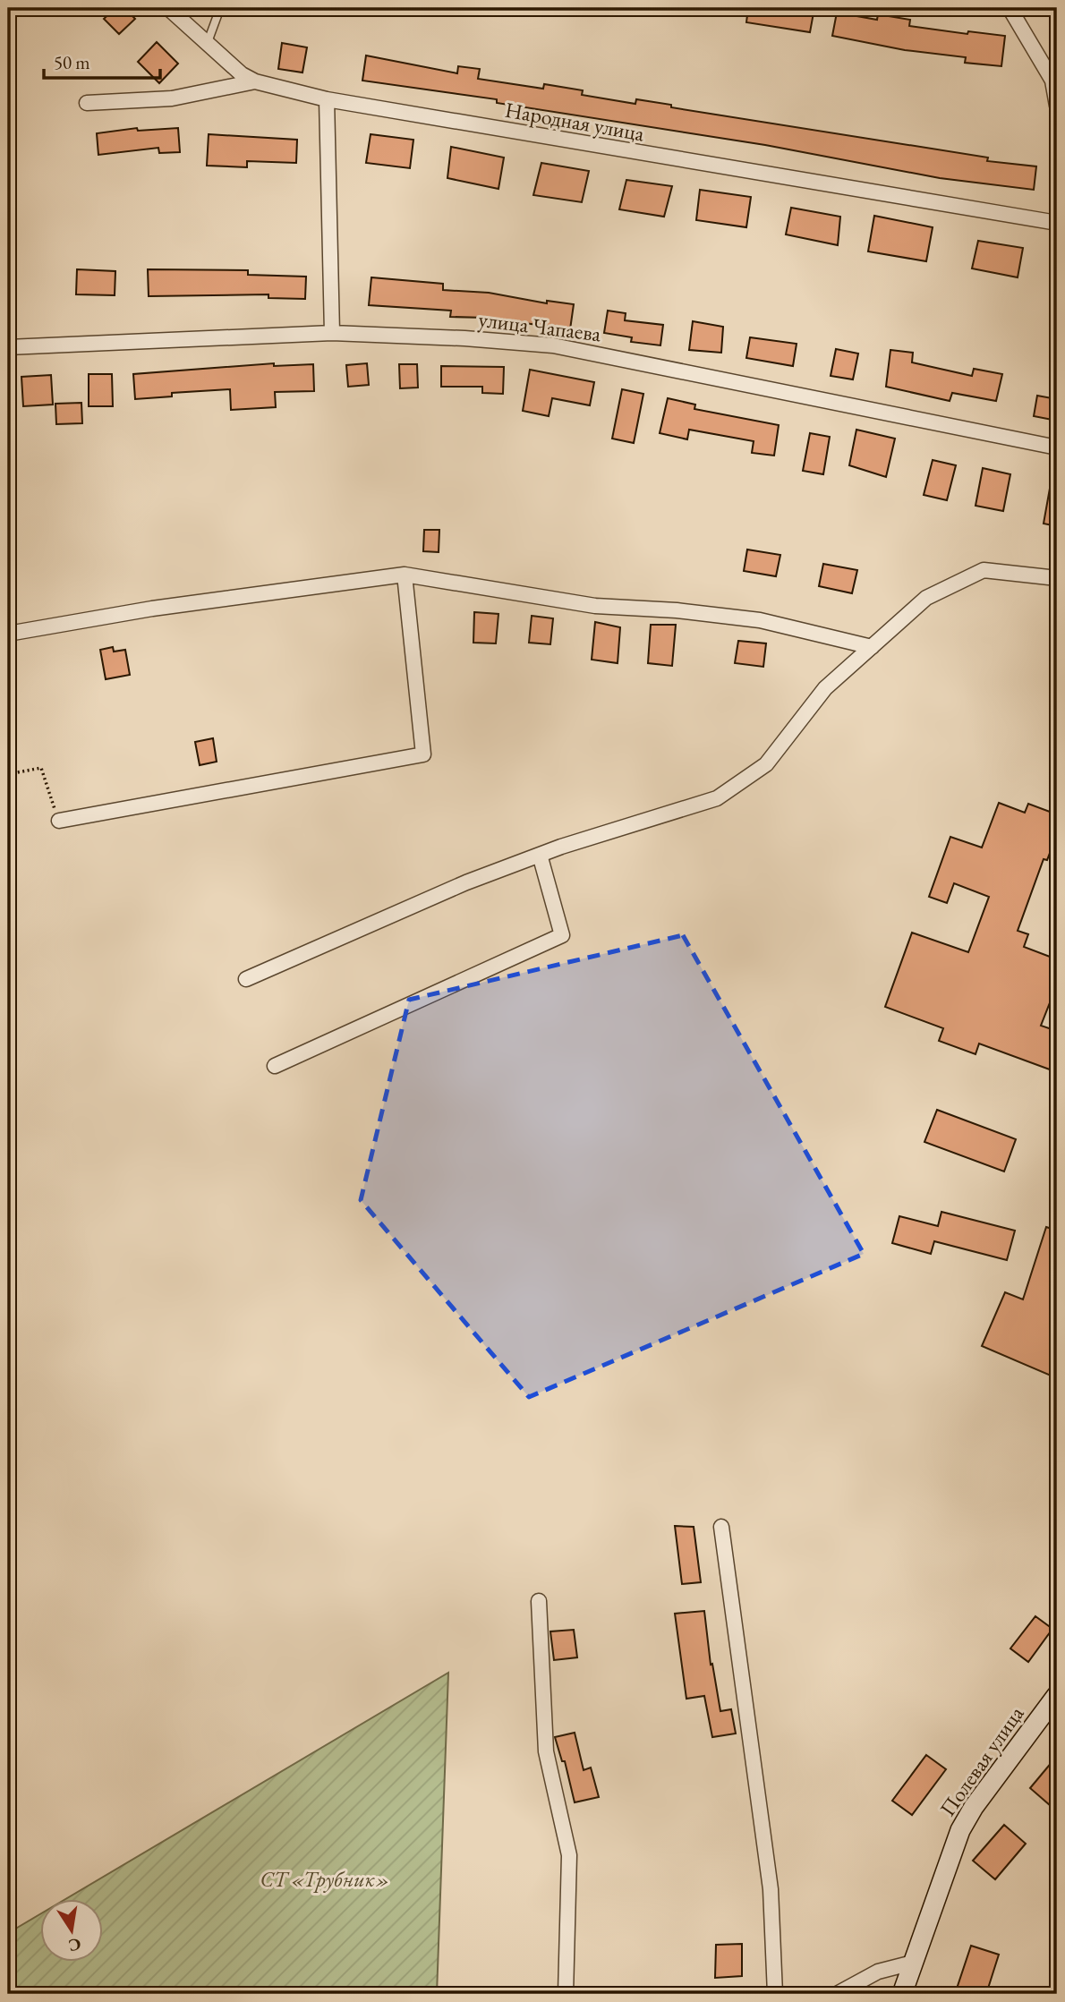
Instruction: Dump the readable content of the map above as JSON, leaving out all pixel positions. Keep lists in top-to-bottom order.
{
  "streets": {
    "street": ["Народная улица", "улица Чапаева", "Полевая улица"]
  },
  "parks": ["СТ «Трубник»"],
  "scale_bar": "50 m",
  "north": "bottom"
}
